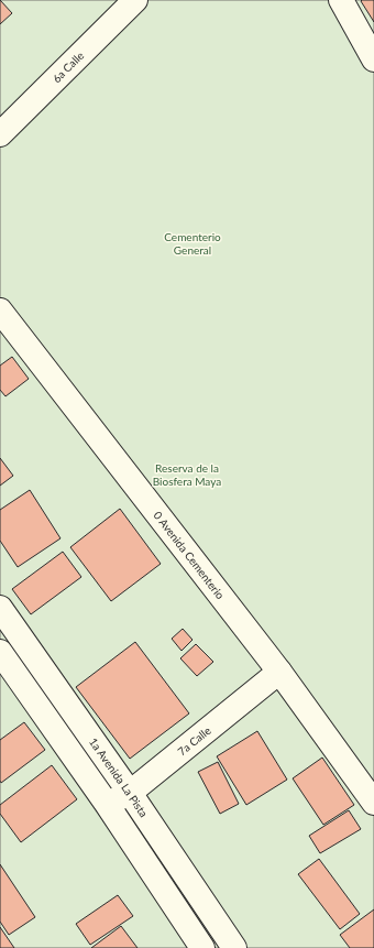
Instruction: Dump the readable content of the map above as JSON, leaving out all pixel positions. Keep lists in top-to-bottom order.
{
  "streets": {
    "street": [
      "6a Calle",
      "0 Avenida Cementerio",
      "7a Calle",
      "1a Avenida La Pista"
    ]
  },
  "crossings": [
    ["0 Avenida Cementerio", "7a Calle"],
    ["7a Calle", "1a Avenida La Pista"]
  ],
  "parks": ["Cementerio General", "Reserva de la Biosfera Maya"]
}
